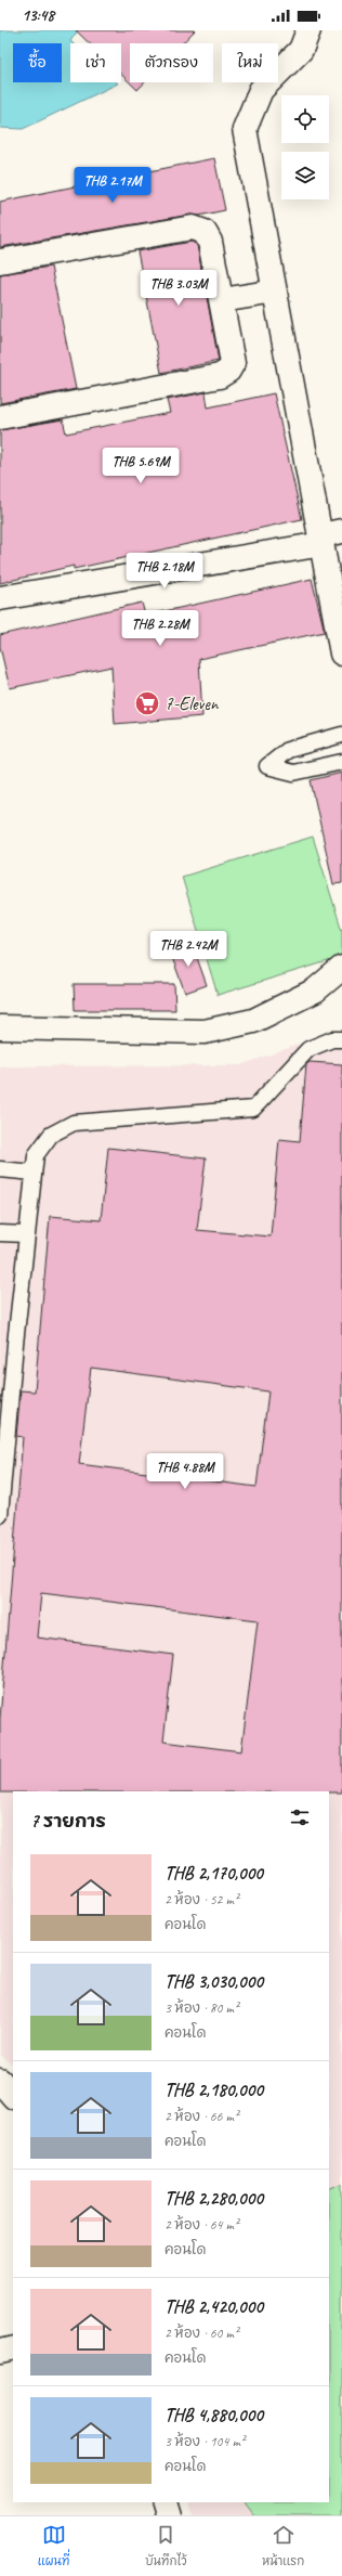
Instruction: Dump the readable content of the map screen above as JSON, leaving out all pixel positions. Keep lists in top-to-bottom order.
{
  "places": {
    "supermarket": ["7-Eleven"]
  },
  "page": {
    "status": "13:48",
    "chip": [
      "ซื้อ",
      "เช่า",
      "ตัวกรอง",
      "ใหม่"
    ],
    "price": [
      "THB 2.17M",
      "THB 3.03M",
      "THB 5.69M",
      "THB 2.18M",
      "THB 2.28M",
      "THB 2.42M",
      "THB 4.88M"
    ],
    "heading": "7 รายการ",
    "list": [
      {
        "name": "THB 2,170,000",
        "note": "2 ห้อง · 52 m² · คอนโด"
      },
      {
        "name": "THB 3,030,000",
        "note": "3 ห้อง · 80 m² · คอนโด"
      },
      {
        "name": "THB 2,180,000",
        "note": "2 ห้อง · 66 m² · คอนโด"
      },
      {
        "name": "THB 2,280,000",
        "note": "2 ห้อง · 64 m² · คอนโด"
      },
      {
        "name": "THB 2,420,000",
        "note": "2 ห้อง · 60 m² · คอนโด"
      },
      {
        "name": "THB 4,880,000",
        "note": "3 ห้อง · 104 m² · คอนโด"
      }
    ],
    "tabs": ["แผนที่", "บันทึกไว้", "หน้าแรก"]
  }
}
